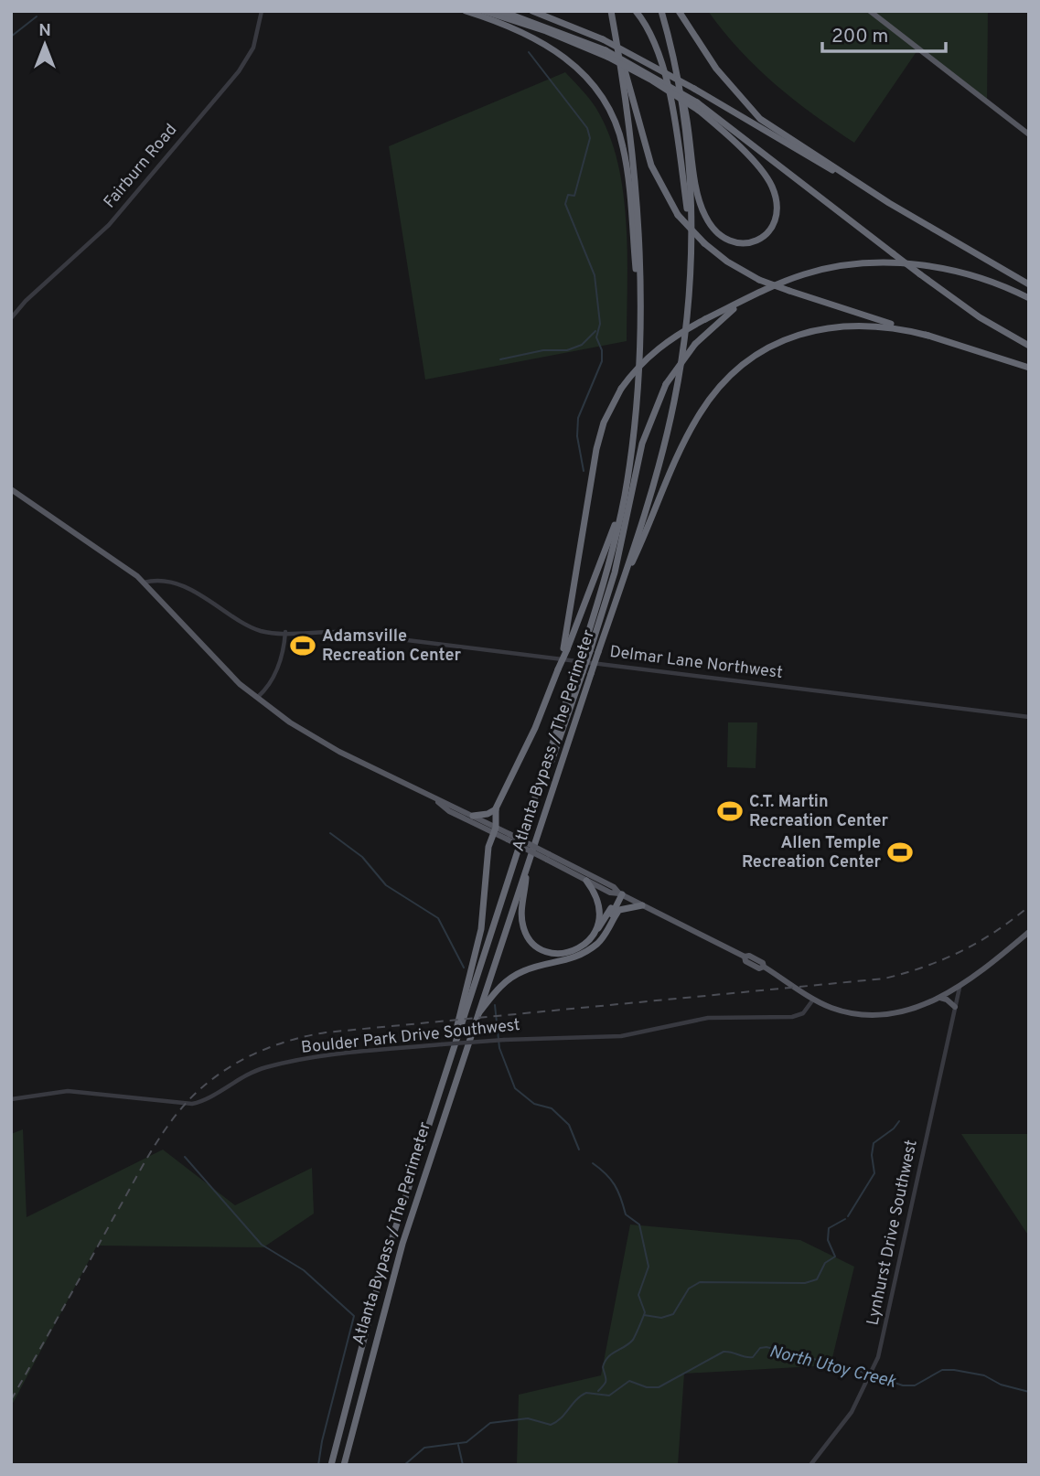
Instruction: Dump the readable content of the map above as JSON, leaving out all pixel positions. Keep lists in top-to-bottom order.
{
  "streets": {
    "highway": ["Atlanta Bypass / The Perimeter"],
    "street": [
      "Fairburn Road",
      "Delmar Lane Northwest",
      "Boulder Park Drive Southwest",
      "Lynhurst Drive Southwest"
    ]
  },
  "water": ["North Utoy Creek"],
  "places": {
    "sports": ["Adamsville Recreation Center", "C.T. Martin Recreation Center", "Allen Temple Recreation Center"]
  },
  "scale_bar": "200 m",
  "north": "top"
}
